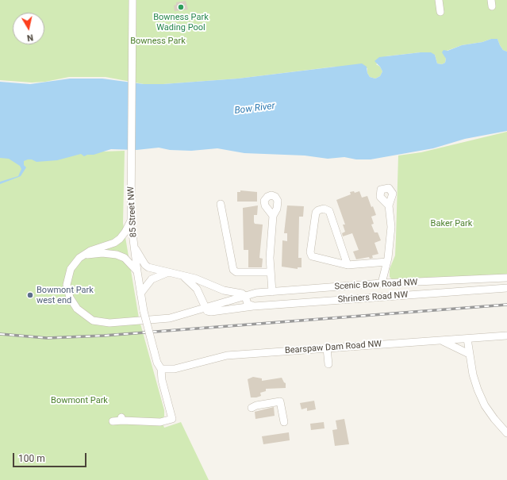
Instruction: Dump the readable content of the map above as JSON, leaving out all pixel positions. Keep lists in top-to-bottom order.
{
  "streets": {
    "street": [
      "85 Street NW",
      "Scenic Bow Road NW",
      "Shriners Road NW",
      "Bearspaw Dam Road NW"
    ]
  },
  "crossings": [
    ["85 Street NW", "Scenic Bow Road NW"],
    ["85 Street NW", "Bearspaw Dam Road NW"],
    ["Scenic Bow Road NW", "Shriners Road NW"]
  ],
  "water": ["Bow River"],
  "parks": ["Bowness Park", "Baker Park", "Bowmont Park"],
  "places": ["Bowness Park Wading Pool", "Bowmont Park west end"],
  "scale_bar": "100 m",
  "north": "bottom"
}
